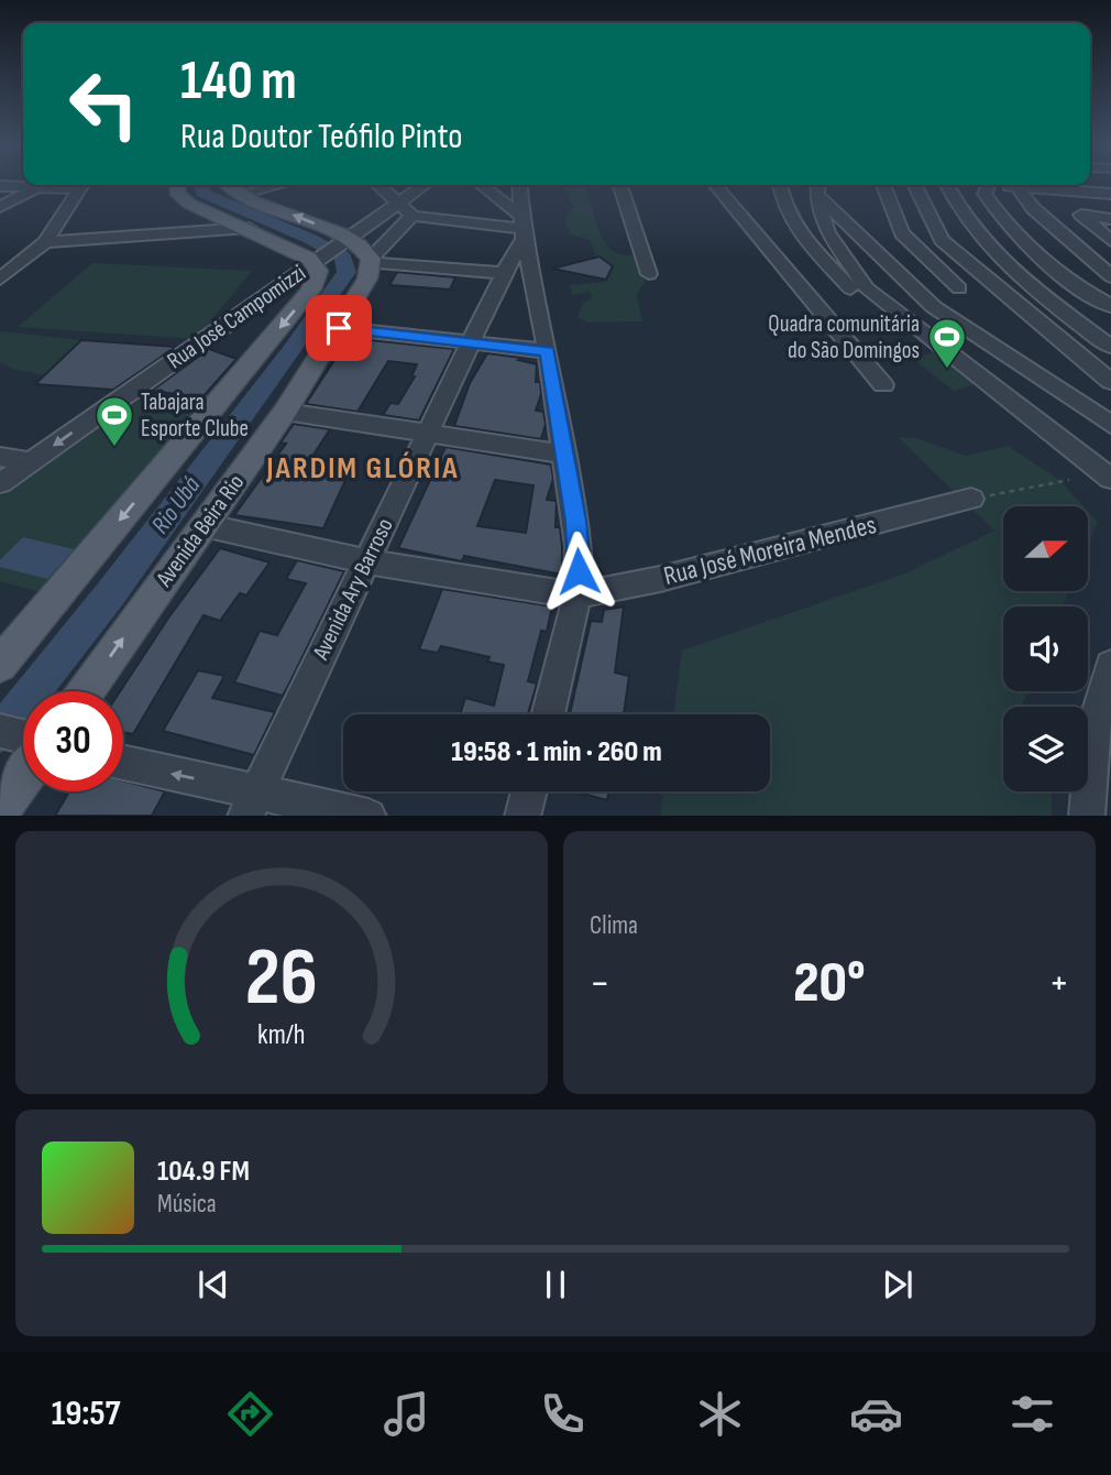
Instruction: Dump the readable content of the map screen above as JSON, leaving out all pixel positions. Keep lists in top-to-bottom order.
{
  "streets": {
    "main road": ["Avenida Beira Rio"],
    "street": ["Rua José Campomizzi", "Rua José Moreira Mendes", "Avenida Ary Barroso"]
  },
  "crossings": [
    ["Avenida Beira Rio", "Rua José Moreira Mendes"],
    ["Rua José Moreira Mendes", "Avenida Ary Barroso"]
  ],
  "one_way": ["Rua José Campomizzi"],
  "districts": ["JARDIM GLÓRIA"],
  "water": ["Rio Ubá"],
  "places": {
    "sports": ["Quadra comunitária do São Domingos", "Tabajara Esporte Clube"]
  },
  "north": "right",
  "page": {
    "turn": ["140 m", "Rua Doutor Teófilo Pinto"],
    "limit": "30",
    "trip": "19:58 · 1 min · 260 m",
    "tile": "Clima",
    "heat": ["−", "20°", "+"],
    "song": ["104.9 FM", "Música"],
    "tabs": "19:57",
    "gauge": ["26", "km/h"]
  }
}
